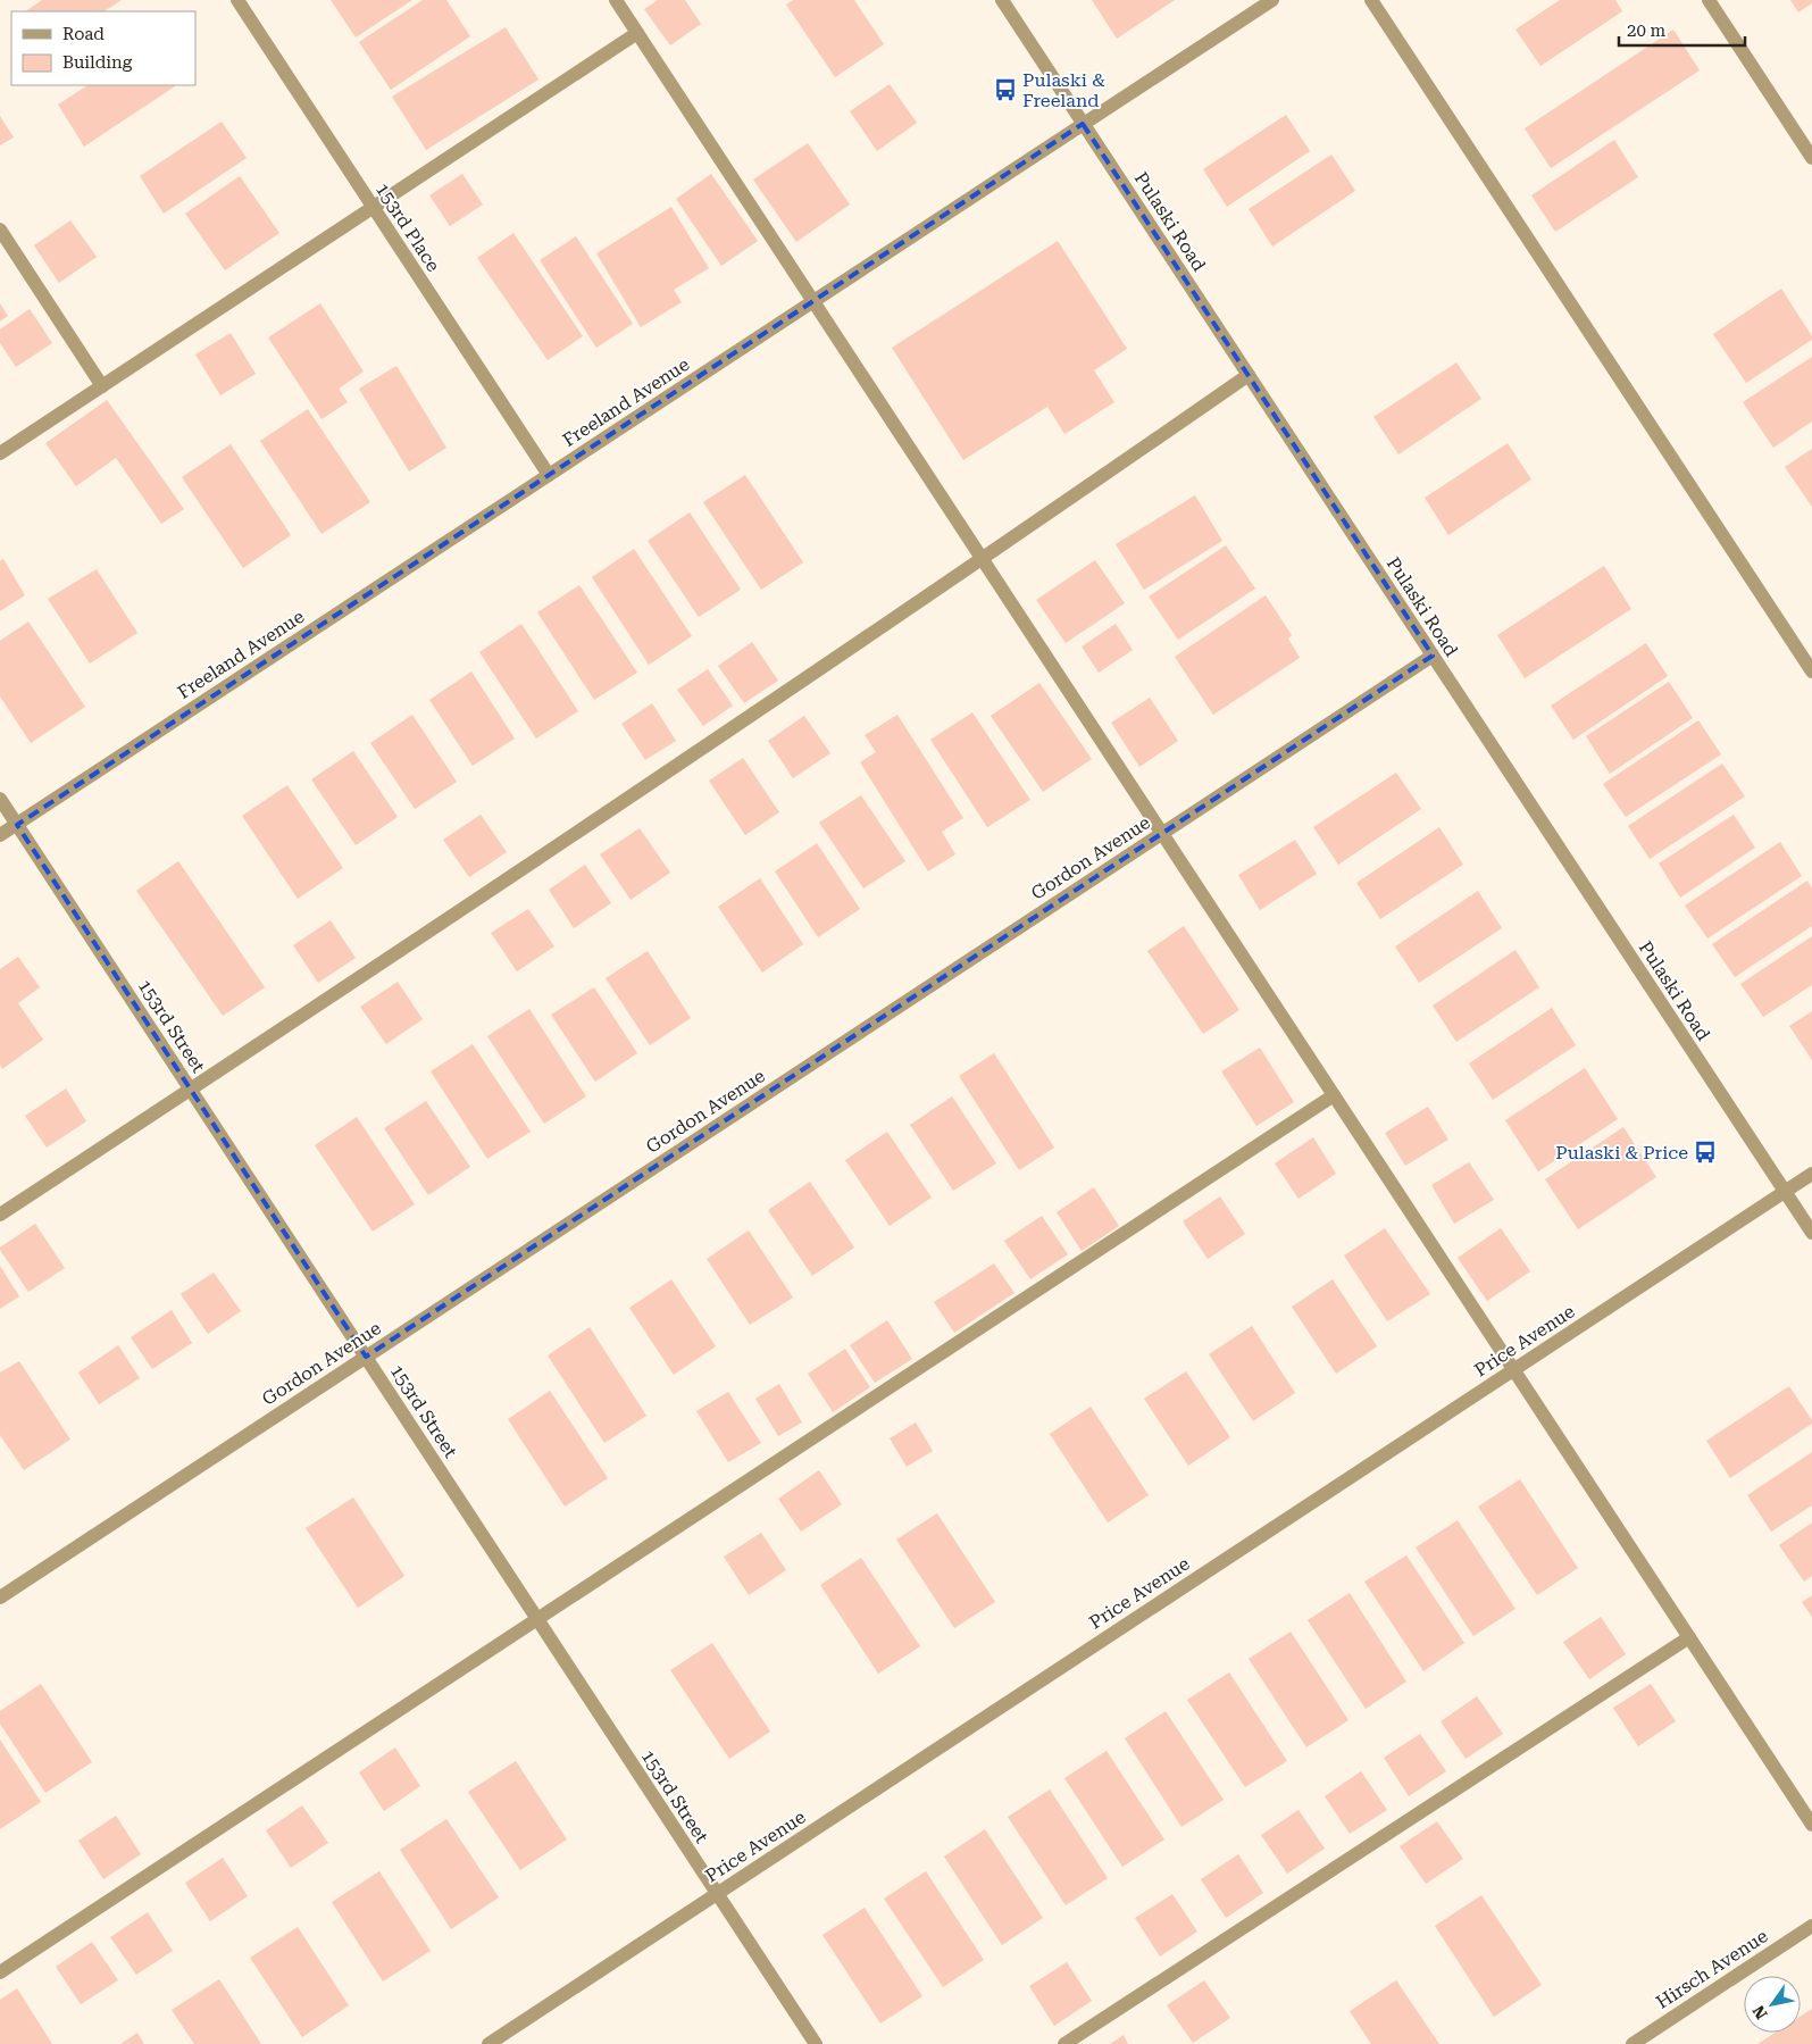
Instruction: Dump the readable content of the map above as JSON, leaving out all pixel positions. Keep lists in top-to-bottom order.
{
  "streets": {
    "street": [
      "Pulaski Road",
      "153rd Place",
      "Freeland Avenue",
      "Gordon Avenue",
      "153rd Street",
      "Price Avenue",
      "Hirsch Avenue"
    ]
  },
  "crossings": [
    ["Pulaski Road", "Freeland Avenue"],
    ["Pulaski Road", "Gordon Avenue"],
    ["Pulaski Road", "Price Avenue"],
    ["153rd Place", "Freeland Avenue"],
    ["Freeland Avenue", "153rd Street"],
    ["Gordon Avenue", "153rd Street"],
    ["153rd Street", "Price Avenue"]
  ],
  "places": {
    "bus stop": ["Pulaski & Freeland", "Pulaski & Price"]
  },
  "legend": ["Road", "Building"],
  "scale_bar": "20 m",
  "north": "bottom left"
}
